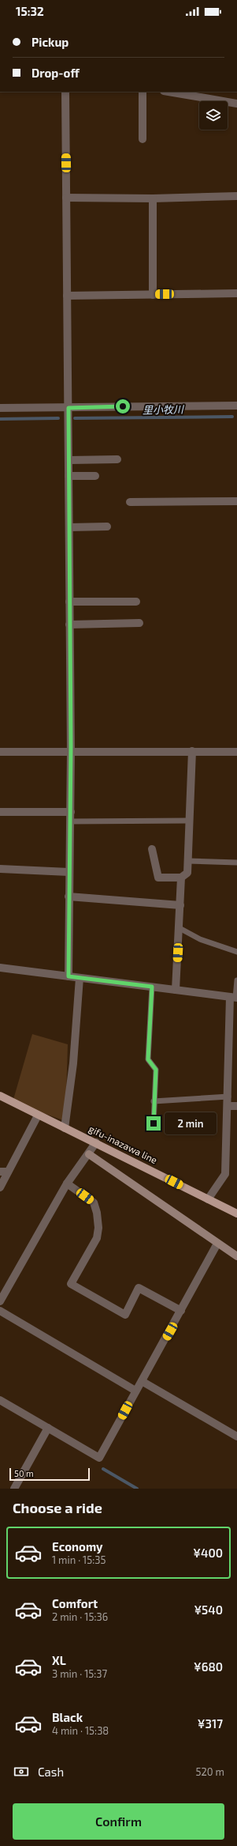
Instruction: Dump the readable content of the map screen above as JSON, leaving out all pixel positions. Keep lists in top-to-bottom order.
{
  "streets": {
    "main road": ["gifu-inazawa line"]
  },
  "water": ["里小牧川"],
  "scale_bar": "50 m",
  "page": {
    "status": "15:32",
    "banner": ["Pickup", "Drop-off"],
    "bubble": "2 min",
    "scale": "50 m",
    "heading": "Choose a ride",
    "list": [
      {
        "name": "Economy",
        "note": "1 min · 15:35",
        "value": "¥400"
      },
      {
        "name": "Comfort",
        "note": "2 min · 15:36",
        "value": "¥540"
      },
      {
        "name": "XL",
        "note": "3 min · 15:37",
        "value": "¥680"
      },
      {
        "name": "Black",
        "note": "4 min · 15:38",
        "value": "¥317"
      }
    ],
    "pay": ["Cash", "520 m"],
    "buttons": "Confirm"
  }
}
